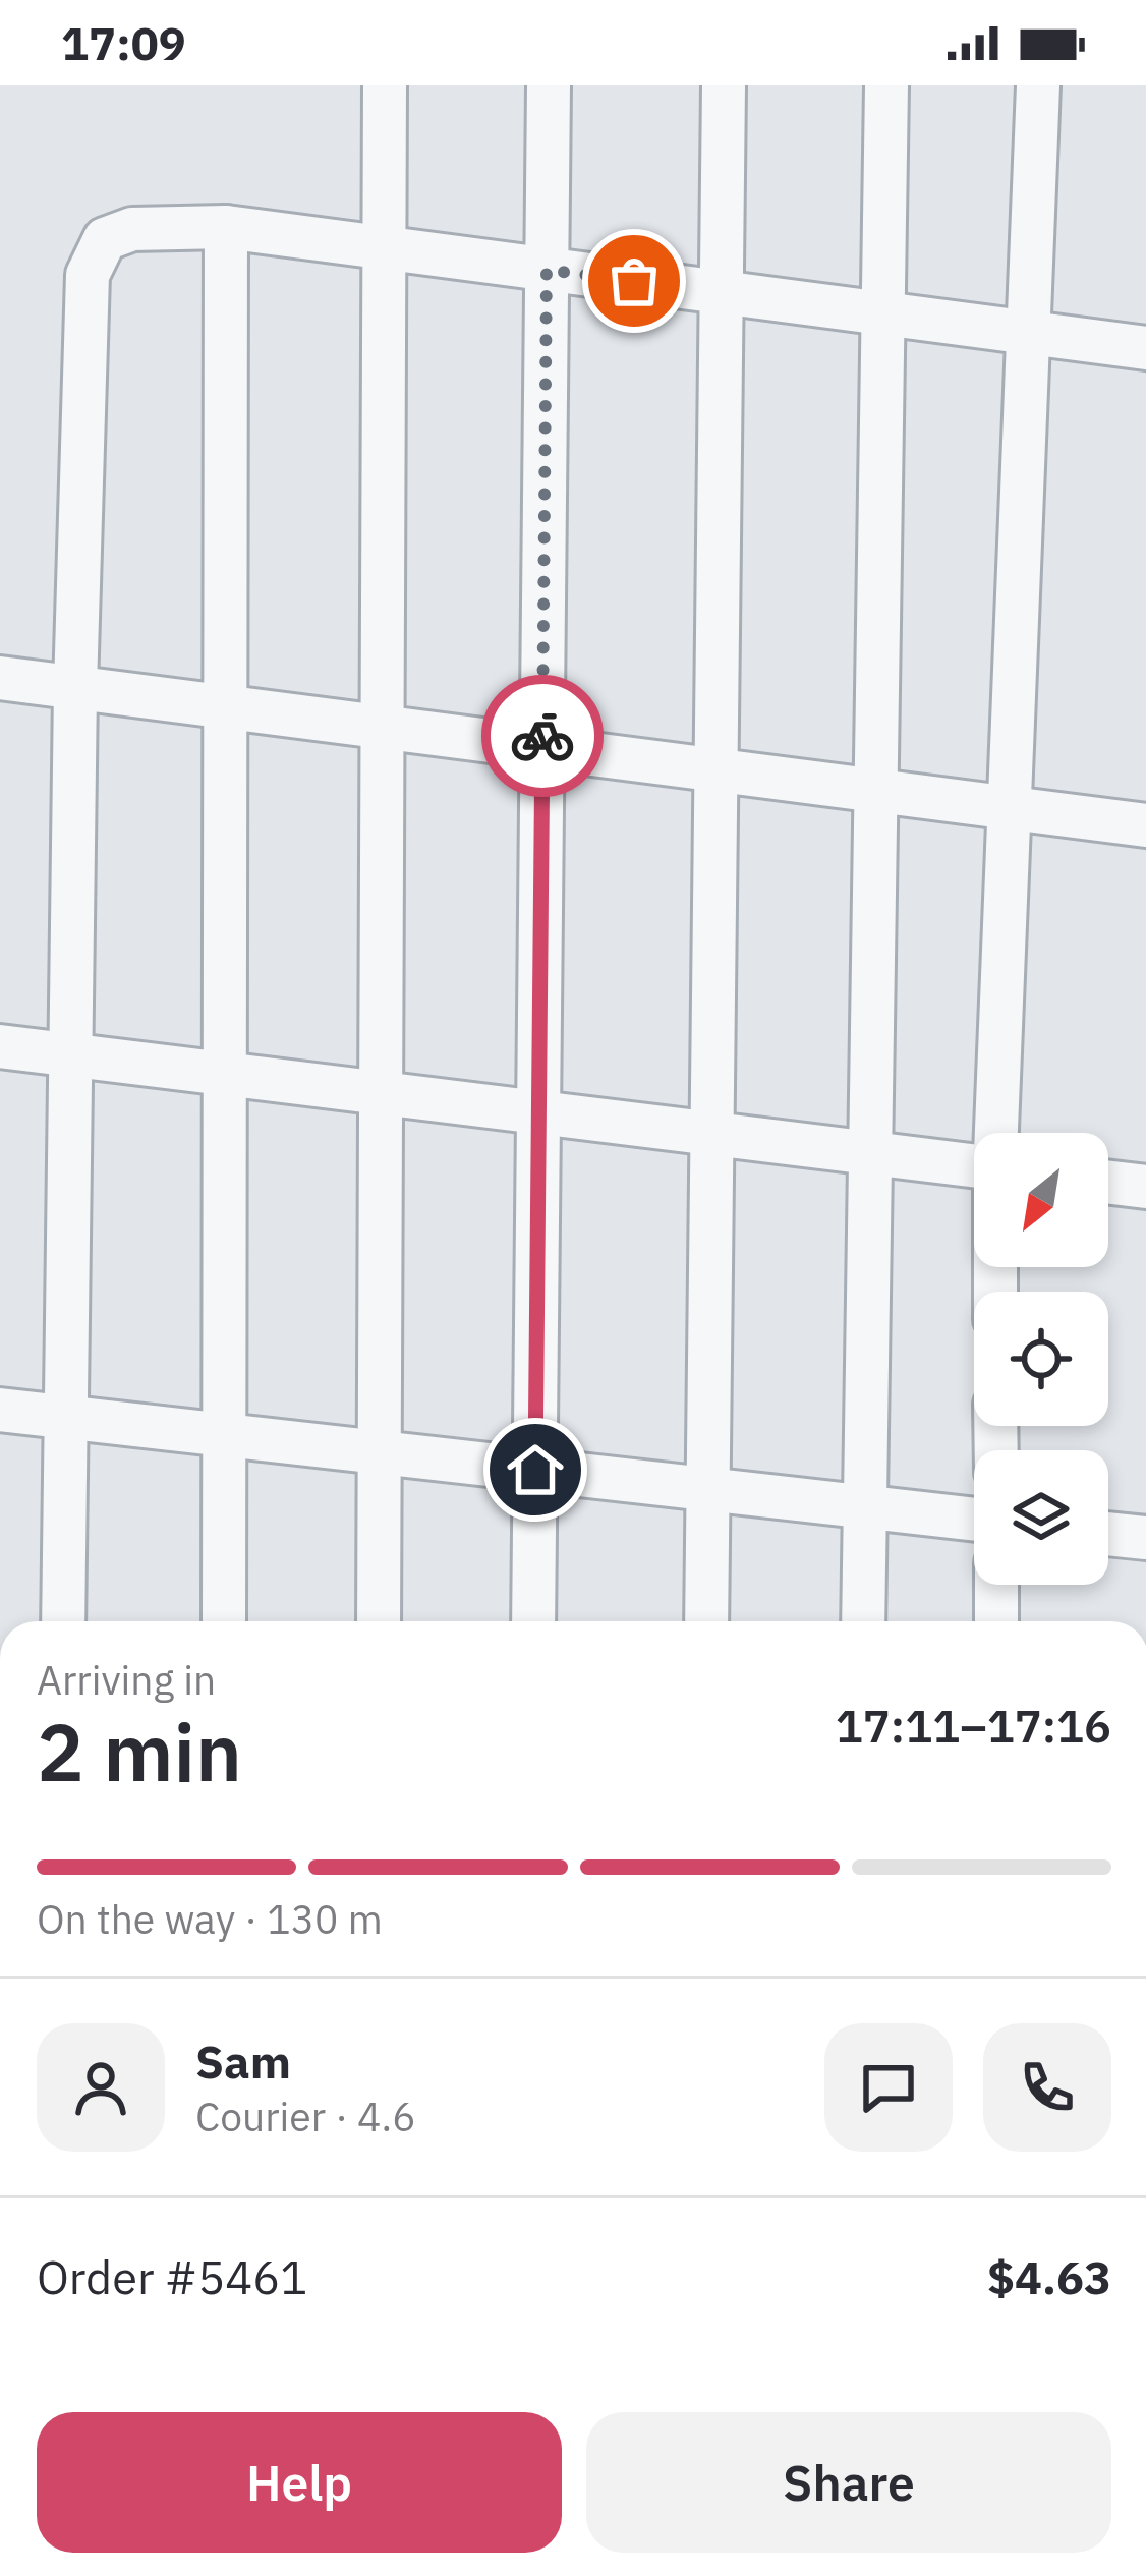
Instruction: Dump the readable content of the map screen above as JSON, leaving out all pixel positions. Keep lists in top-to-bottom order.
{
  "north": "bottom left",
  "page": {
    "status": "17:09",
    "heading": ["2 min", "Arriving in", "17:11–17:16"],
    "panel": [
      "Sam",
      "Courier · 4.6",
      "Order #5461",
      "$4.63"
    ],
    "bar": "On the way · 130 m",
    "buttons": ["Help", "Share"]
  }
}
